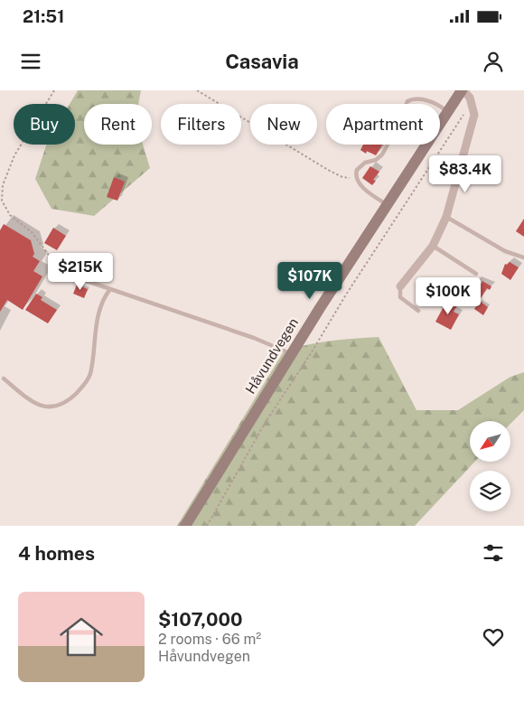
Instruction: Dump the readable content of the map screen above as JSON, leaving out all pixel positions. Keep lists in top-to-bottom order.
{
  "streets": {
    "main road": ["Håvundvegen"]
  },
  "north": "bottom left",
  "page": {
    "status": "21:51",
    "header": "Casavia",
    "chip": [
      "Buy",
      "Rent",
      "Filters",
      "New",
      "Apartment"
    ],
    "price": [
      "$83.4K",
      "$215K",
      "$107K",
      "$100K"
    ],
    "heading": "4 homes",
    "list": [
      {
        "name": "$107,000",
        "note": "2 rooms · 66 m² · Håvundvegen"
      }
    ]
  }
}
